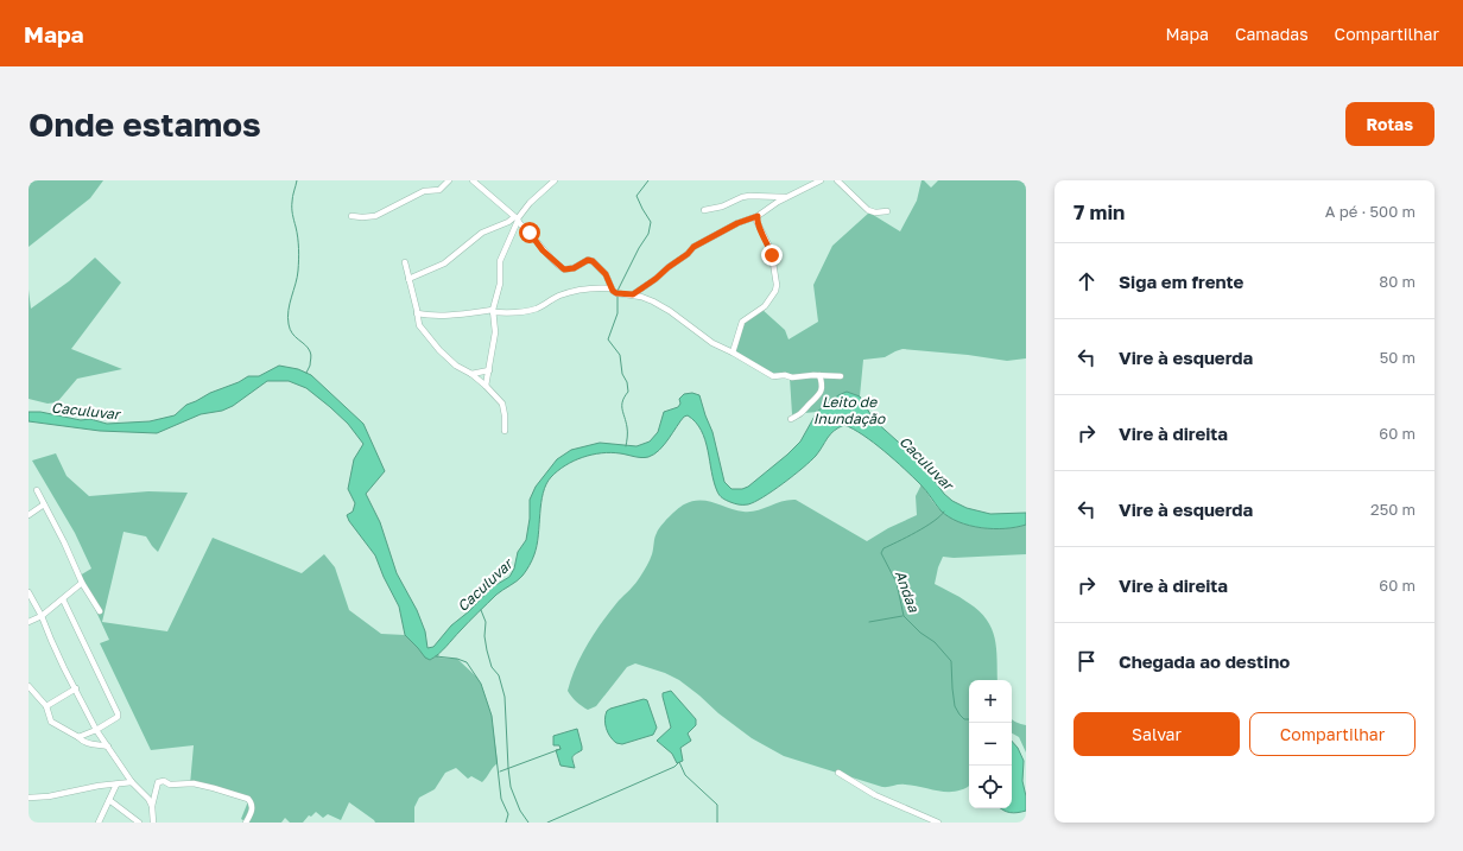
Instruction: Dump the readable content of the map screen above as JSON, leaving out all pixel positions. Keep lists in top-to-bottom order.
{
  "water": ["Leito de Inundação", "Caculuvar", "Andaa"],
  "page": {
    "header": "Mapa",
    "nav": ["Mapa", "Camadas", "Compartilhar"],
    "buttons": [
      "Rotas",
      ["Salvar", "Compartilhar"]
    ],
    "title": "Onde estamos",
    "heading": ["7 min", "A pé · 500 m"],
    "list": [
      ["Siga em frente", "80 m"],
      ["Vire à esquerda", "50 m"],
      ["Vire à direita", "60 m"],
      ["Vire à esquerda", "250 m"],
      ["Vire à direita", "60 m"],
      "Chegada ao destino"
    ],
    "map_buttons": ["+", "−"]
  }
}
